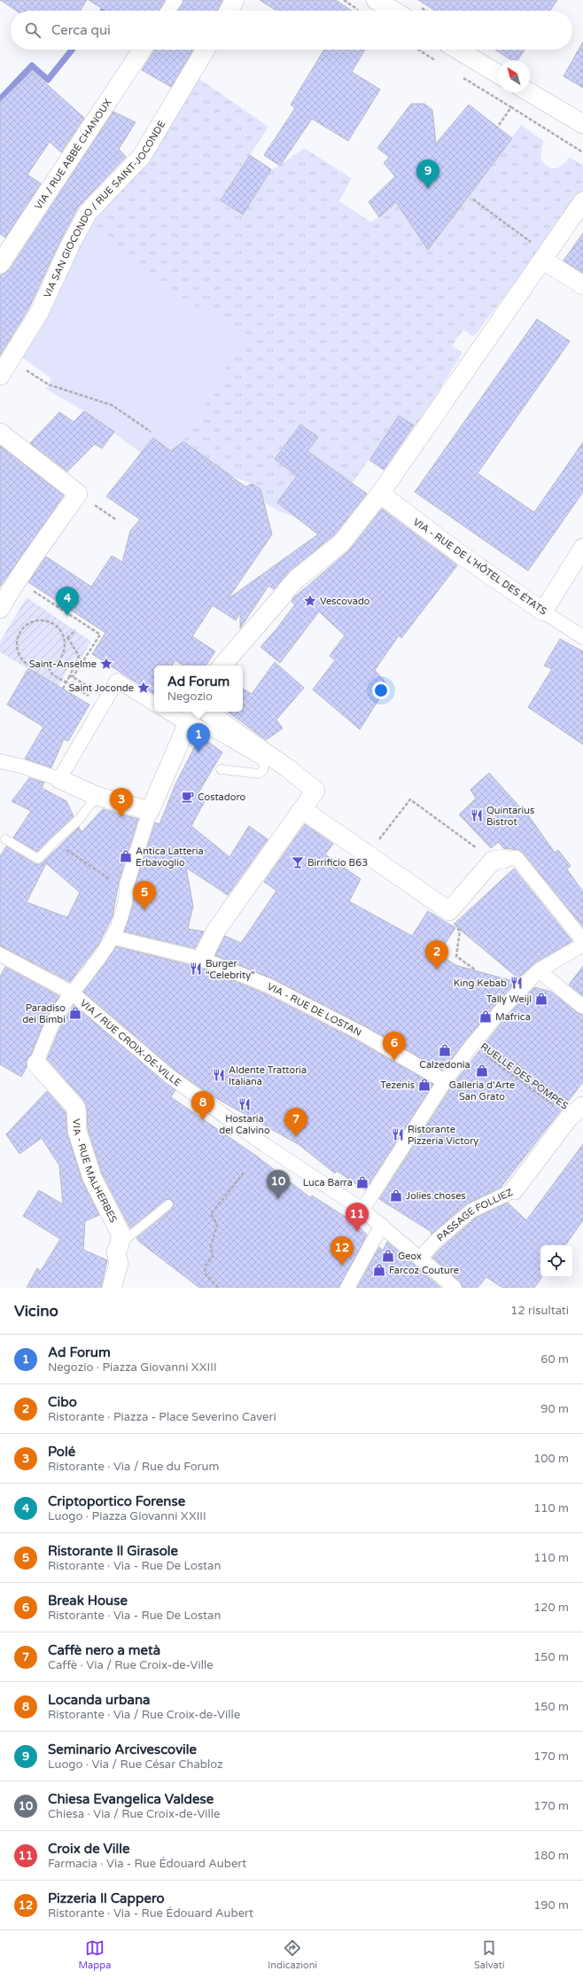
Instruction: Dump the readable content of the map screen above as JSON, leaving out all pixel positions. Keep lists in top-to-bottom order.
{
  "streets": {
    "street": [
      "VIA / RUE ABBÉ CHANOUX",
      "VIA SAN GIOCONDO / RUE SAINT-JOCONDE",
      "VIA - RUE DE L'HÔTEL DES ÉTATS",
      "VIA - RUE DE LOSTAN",
      "VIA / RUE CROIX-DE-VILLE",
      "VIA - RUE MALHERBES",
      "PASSAGE FOLLIEZ"
    ],
    "path": ["RUELLE DES POMPES"]
  },
  "crossings": [
    ["VIA / RUE CROIX-DE-VILLE", "PASSAGE FOLLIEZ"],
    ["RUELLE DES POMPES", "PASSAGE FOLLIEZ"]
  ],
  "places": {
    "place": ["Vescovado", "Saint-Anselme", "Saint Joconde"],
    "cafe": ["Costadoro"],
    "restaurant": [
      "Quintarius Bistrot",
      "Burger \"Celebrity\"",
      "King Kebab",
      "Aldente Trattoria Italiana",
      "Hostaria del Calvino",
      "Ristorante Pizzeria Victory"
    ],
    "shop": [
      "Antica Latteria Erbavoglio",
      "Tally Weijl",
      "Paradiso dei Bimbi",
      "Mafrica",
      "Calzedonia",
      "Galleria d'Arte San Grato",
      "Tezenis",
      "Luca Barra",
      "Jolies choses",
      "Geox",
      "Farcoz Couture"
    ],
    "bar": ["Birrificio B63"]
  },
  "north": "top left",
  "page": {
    "search": "Cerca qui",
    "pins": [
      "9",
      "4",
      "1",
      "3",
      "5",
      "2",
      "6",
      "8",
      "7",
      "10",
      "11",
      "12"
    ],
    "popup": ["Ad Forum", "Negozio"],
    "heading": ["Vicino", "12 risultati"],
    "list": [
      {
        "mark": "1",
        "name": "Ad Forum",
        "note": "Negozio · Piazza Giovanni XXIII",
        "value": "60 m"
      },
      {
        "mark": "2",
        "name": "Cibo",
        "note": "Ristorante · Piazza - Place Severino Caveri",
        "value": "90 m"
      },
      {
        "mark": "3",
        "name": "Polé",
        "note": "Ristorante · Via / Rue du Forum",
        "value": "100 m"
      },
      {
        "mark": "4",
        "name": "Criptoportico Forense",
        "note": "Luogo · Piazza Giovanni XXIII",
        "value": "110 m"
      },
      {
        "mark": "5",
        "name": "Ristorante Il Girasole",
        "note": "Ristorante · Via - Rue De Lostan",
        "value": "110 m"
      },
      {
        "mark": "6",
        "name": "Break House",
        "note": "Ristorante · Via - Rue De Lostan",
        "value": "120 m"
      },
      {
        "mark": "7",
        "name": "Caffè nero a metà",
        "note": "Caffè · Via / Rue Croix-de-Ville",
        "value": "150 m"
      },
      {
        "mark": "8",
        "name": "Locanda urbana",
        "note": "Ristorante · Via / Rue Croix-de-Ville",
        "value": "150 m"
      },
      {
        "mark": "9",
        "name": "Seminario Arcivescovile",
        "note": "Luogo · Via / Rue César Chabloz",
        "value": "170 m"
      },
      {
        "mark": "10",
        "name": "Chiesa Evangelica Valdese",
        "note": "Chiesa · Via / Rue Croix-de-Ville",
        "value": "170 m"
      },
      {
        "mark": "11",
        "name": "Croix de Ville",
        "note": "Farmacia · Via - Rue Édouard Aubert",
        "value": "180 m"
      },
      {
        "mark": "12",
        "name": "Pizzeria Il Cappero",
        "note": "Ristorante · Via - Rue Édouard Aubert",
        "value": "190 m"
      }
    ],
    "nav": ["Mappa", "Indicazioni", "Salvati"]
  }
}
